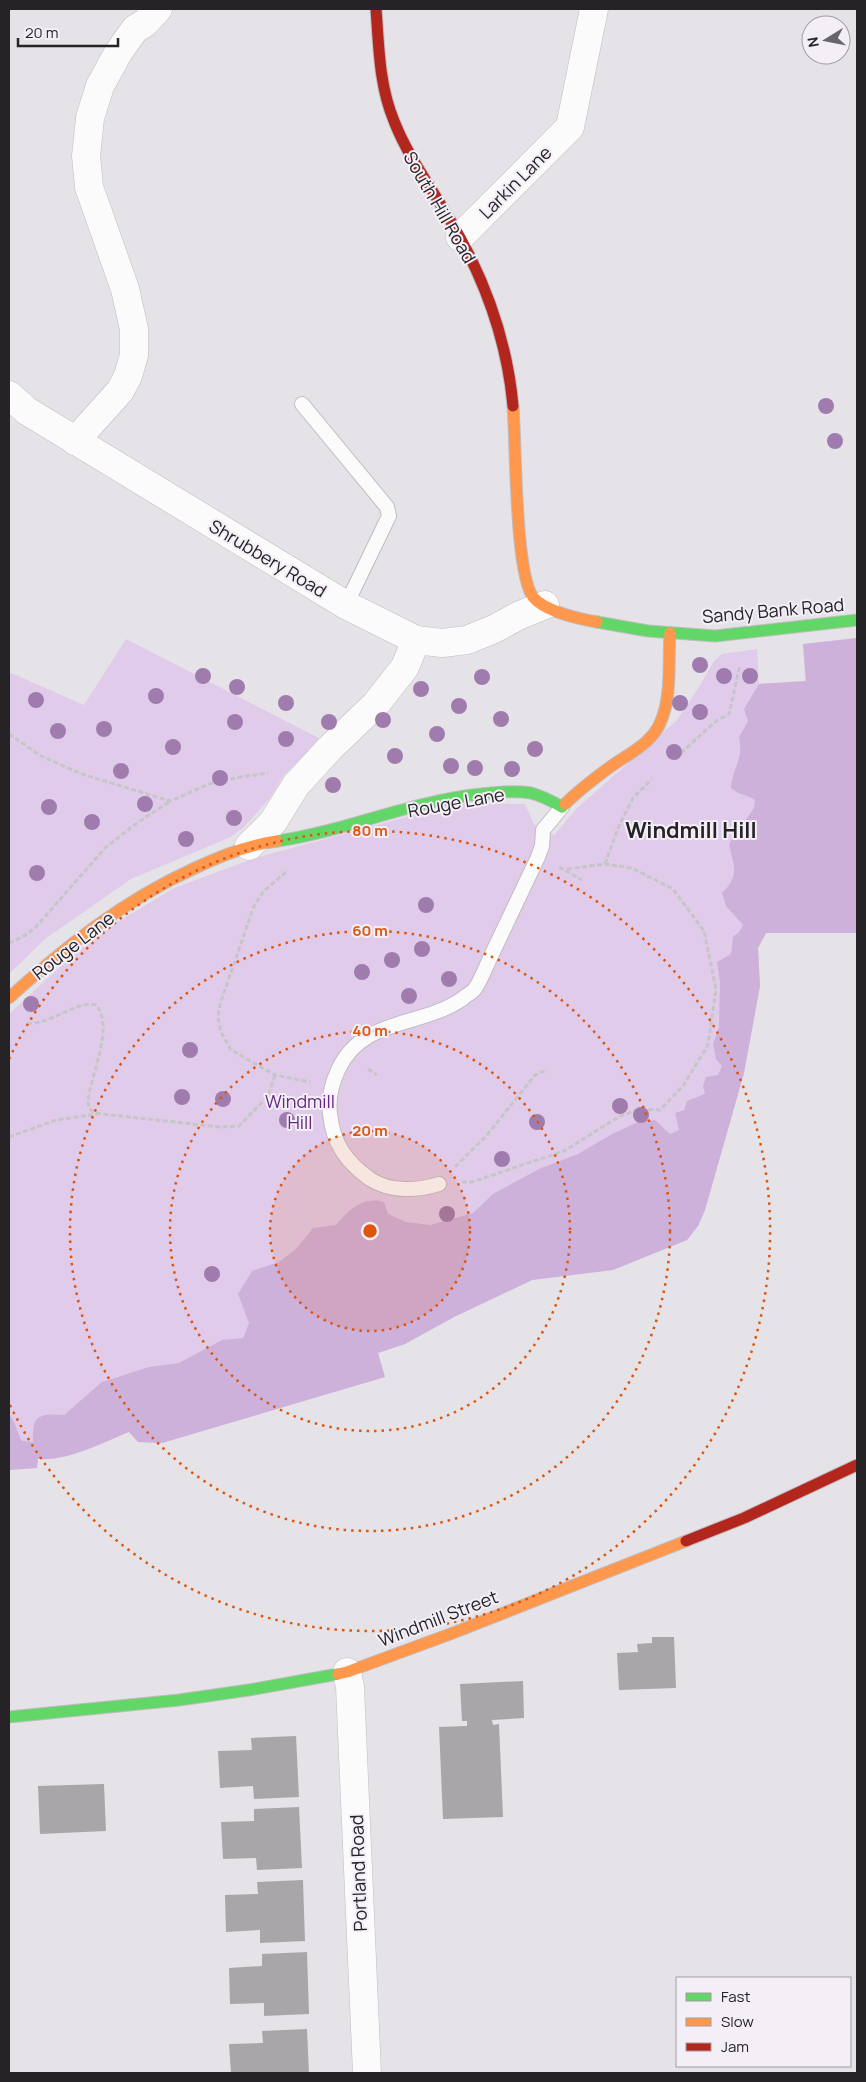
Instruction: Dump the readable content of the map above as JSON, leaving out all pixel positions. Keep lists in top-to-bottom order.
{
  "streets": {
    "street": [
      "Larkin Lane",
      "South Hill Road",
      "Shrubbery Road",
      "Sandy Bank Road",
      "Rouge Lane",
      "Windmill Street",
      "Portland Road"
    ]
  },
  "crossings": [
    ["Larkin Lane", "South Hill Road"],
    ["South Hill Road", "Shrubbery Road"],
    ["South Hill Road", "Sandy Bank Road"],
    ["Shrubbery Road", "Sandy Bank Road"],
    ["Shrubbery Road", "Rouge Lane"],
    ["Windmill Street", "Portland Road"]
  ],
  "districts": ["Windmill Hill"],
  "parks": ["Windmill Hill"],
  "legend": ["Fast", "Slow", "Jam"],
  "scale_bar": "20 m",
  "north": "left",
  "rings": [
    "80 m",
    "60 m",
    "40 m",
    "20 m"
  ]
}
